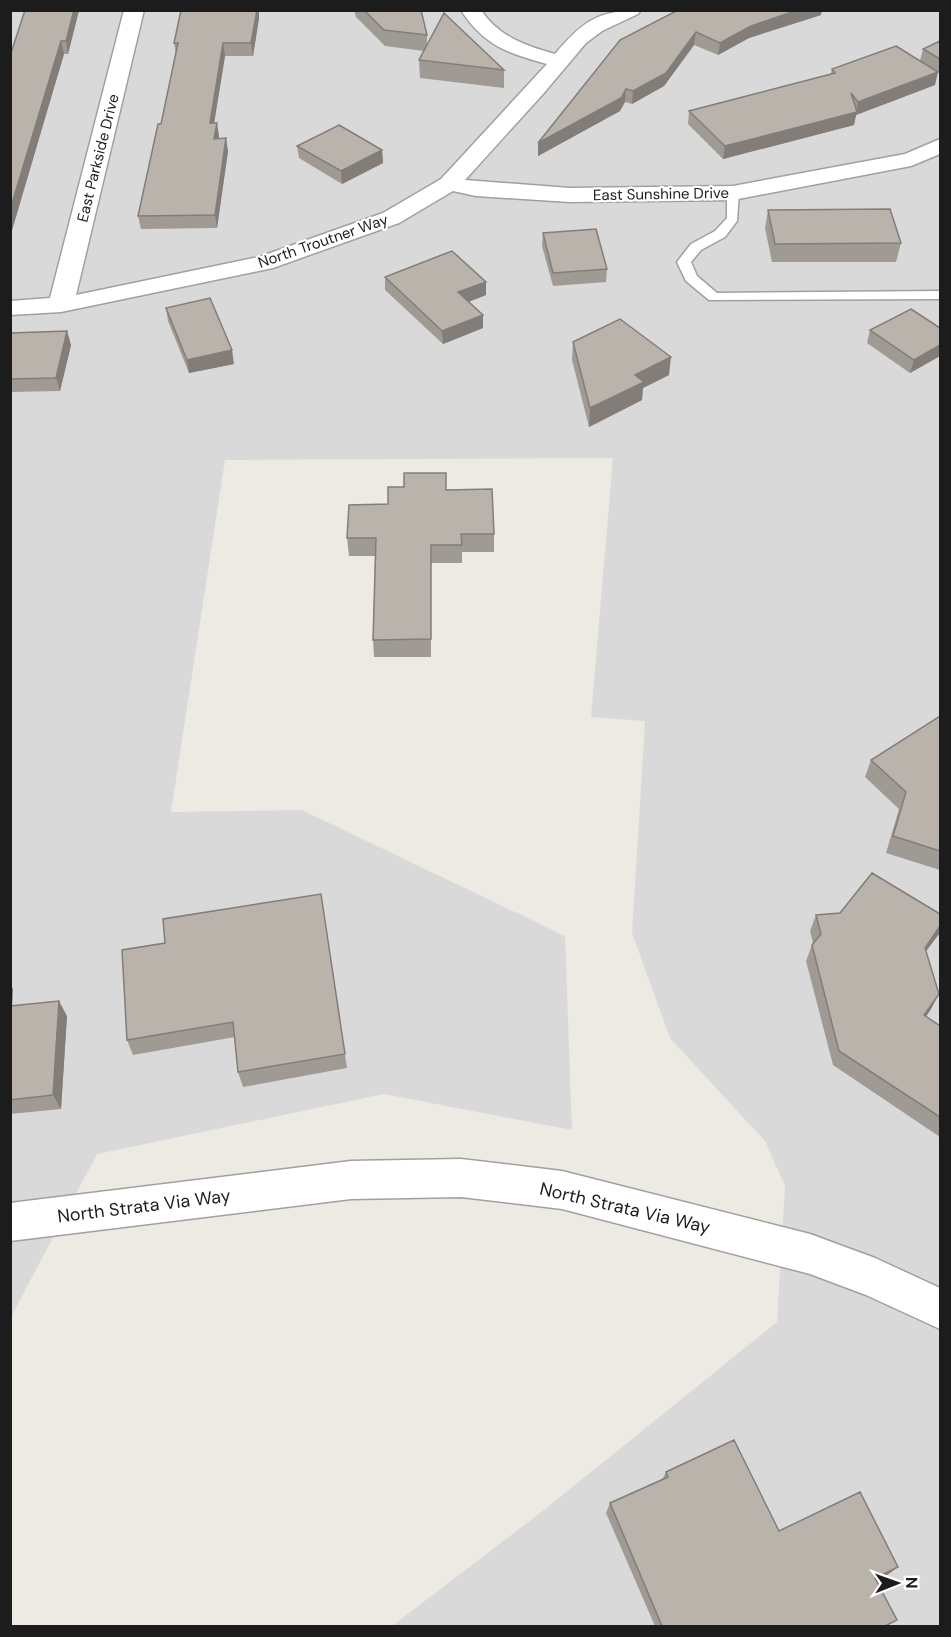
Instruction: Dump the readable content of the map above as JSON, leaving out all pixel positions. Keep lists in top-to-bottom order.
{
  "streets": {
    "street": [
      "East Parkside Drive",
      "East Sunshine Drive",
      "North Troutner Way",
      "North Strata Via Way"
    ]
  },
  "crossings": [
    ["East Parkside Drive", "North Troutner Way"],
    ["East Sunshine Drive", "North Troutner Way"]
  ],
  "north": "right"
}
